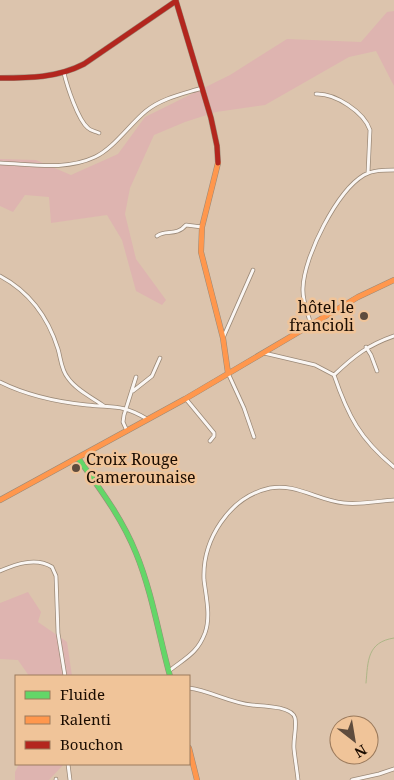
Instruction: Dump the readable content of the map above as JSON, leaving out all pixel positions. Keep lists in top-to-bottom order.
{
  "places": ["hôtel le francioli", "Croix Rouge Camerounaise"],
  "legend": ["Fluide", "Ralenti", "Bouchon"],
  "north": "bottom right"
}
